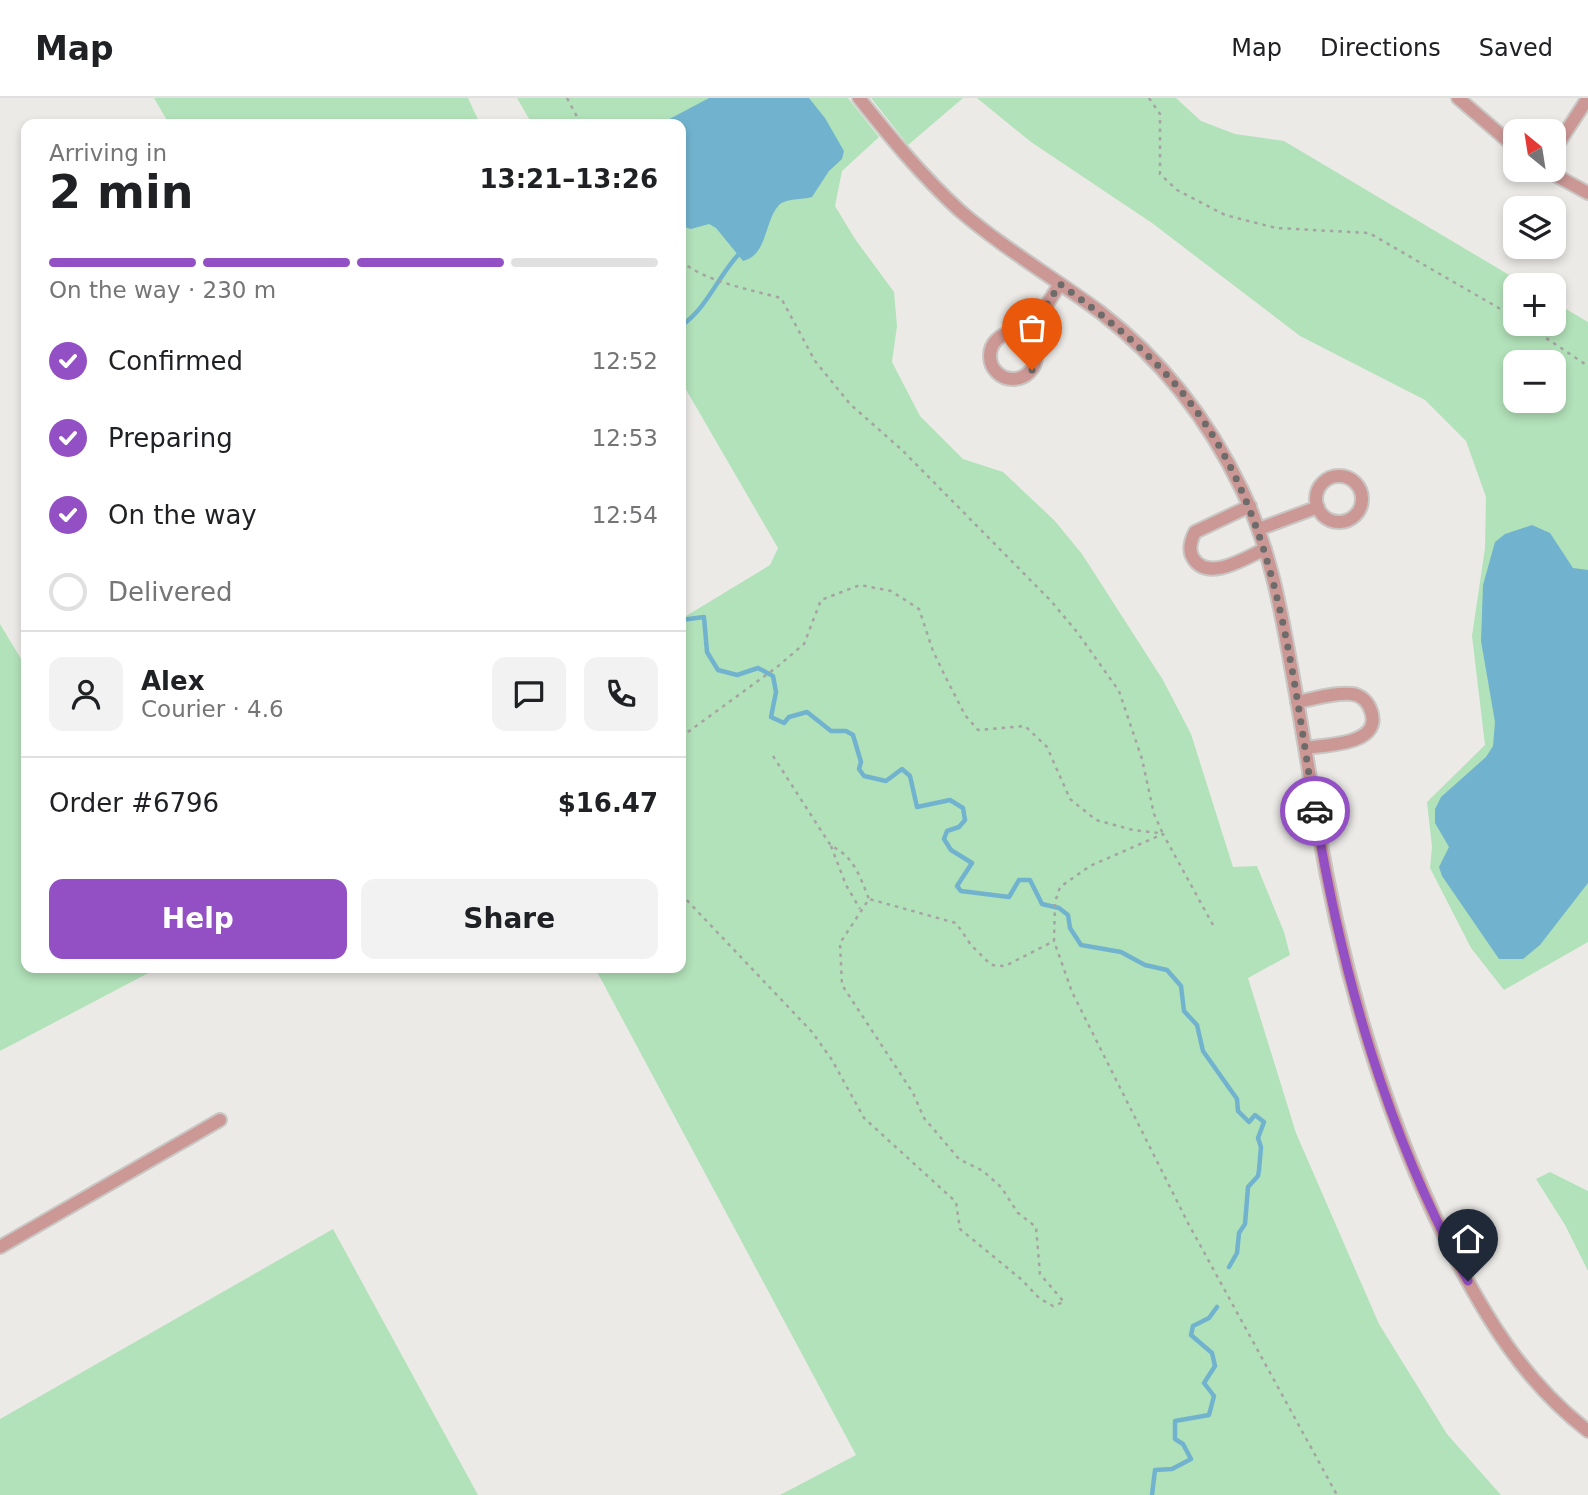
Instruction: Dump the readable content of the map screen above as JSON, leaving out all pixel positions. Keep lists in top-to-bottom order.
{
  "north": "top left",
  "page": {
    "header": "Map",
    "nav": ["Map", "Directions", "Saved"],
    "map_buttons": ["+", "−"],
    "heading": ["2 min", "Arriving in", "13:21–13:26"],
    "panel": [
      "Alex",
      "Courier · 4.6",
      "Order #6796",
      "$16.47"
    ],
    "bar": "On the way · 230 m",
    "list": [
      ["Confirmed", "12:52"],
      ["Preparing", "12:53"],
      ["On the way", "12:54"],
      "Delivered"
    ],
    "buttons": ["Help", "Share"]
  }
}
